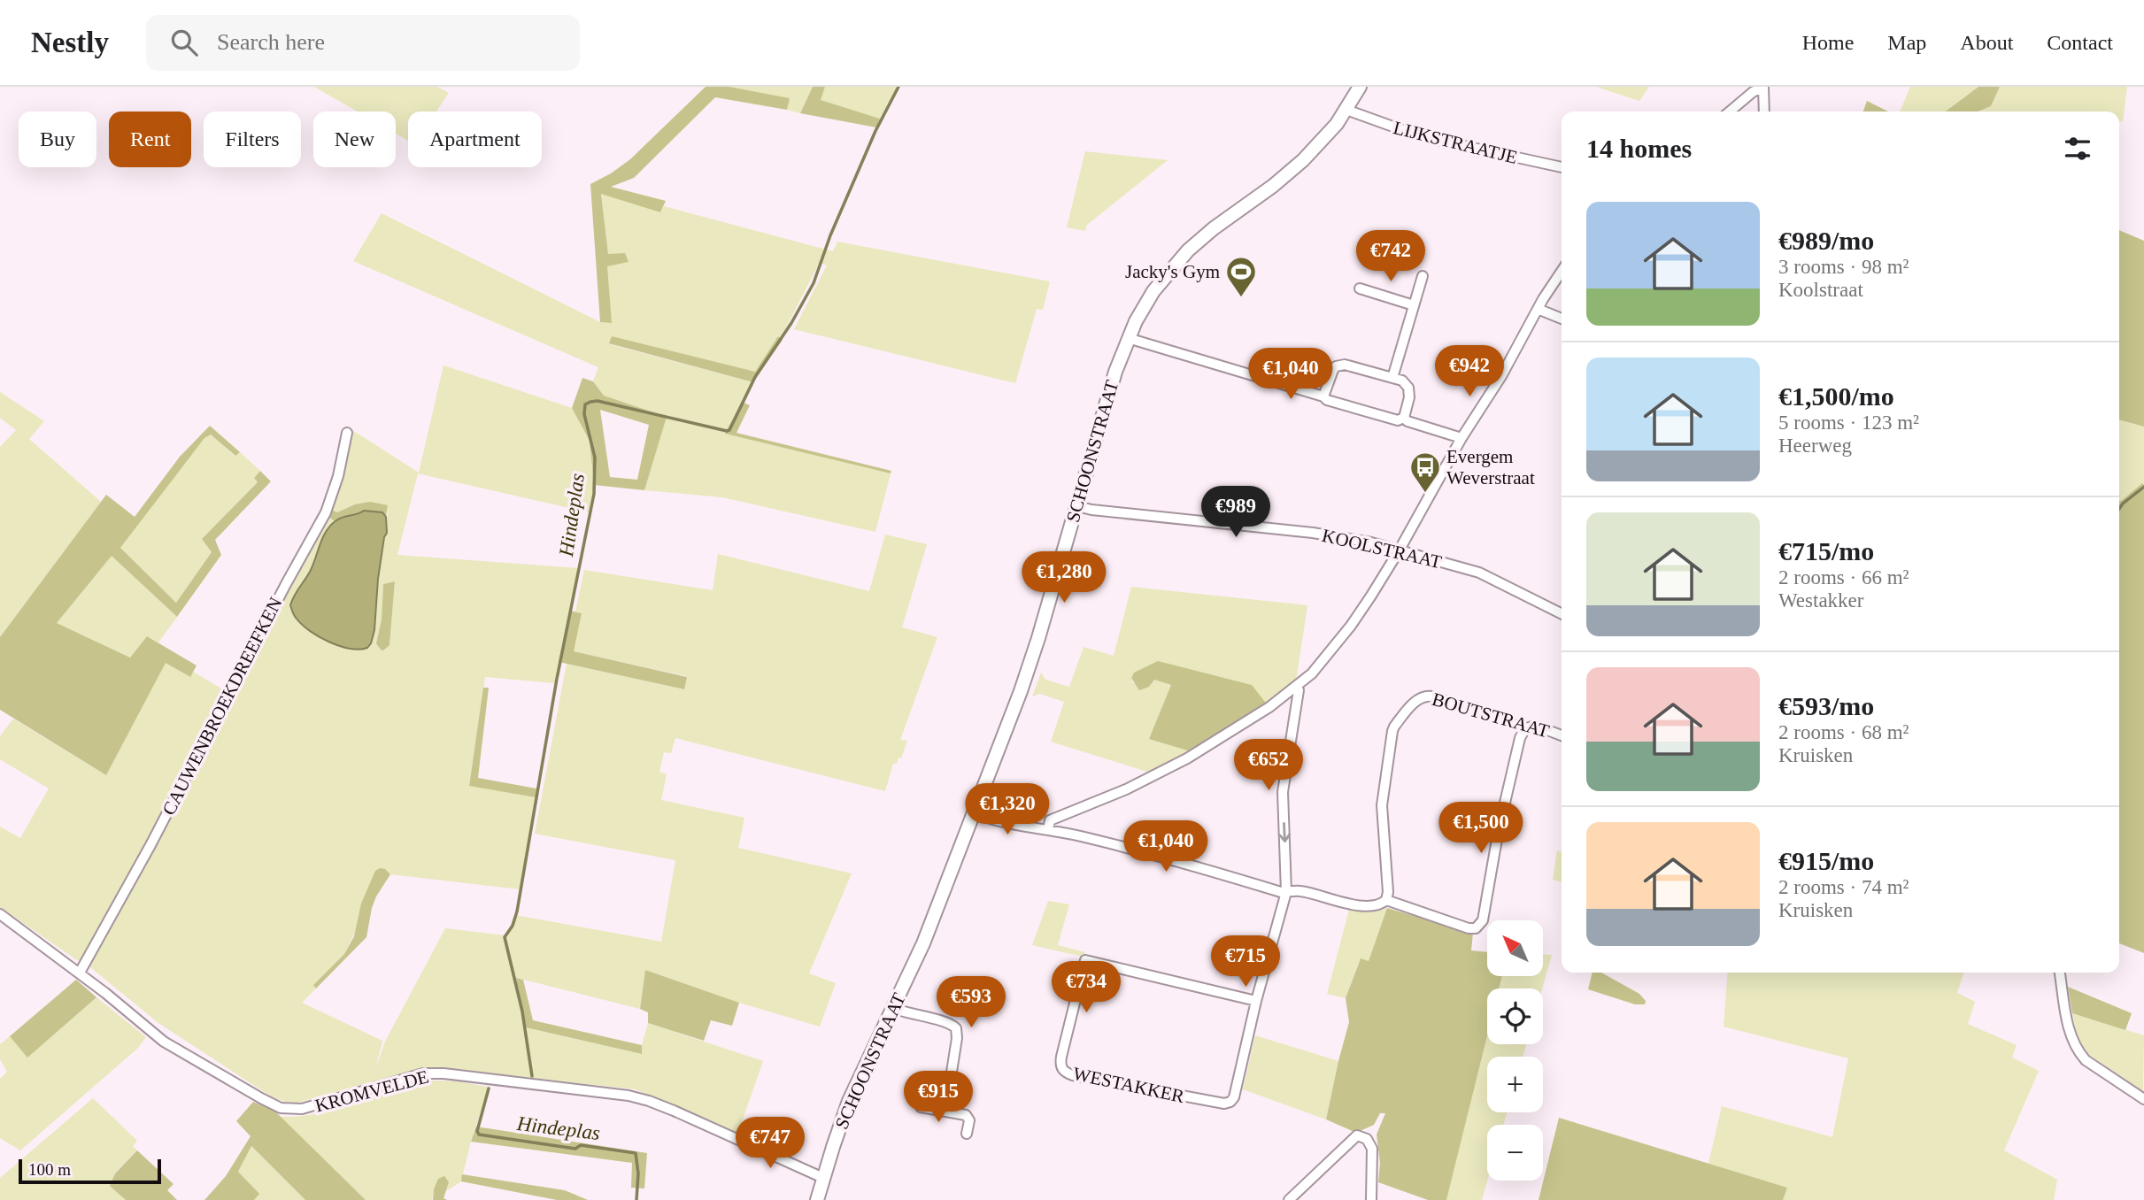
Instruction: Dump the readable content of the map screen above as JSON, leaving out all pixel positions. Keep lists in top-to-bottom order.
{
  "streets": {
    "street": [
      "LIJKSTRAATJE",
      "SCHOONSTRAAT",
      "KOOLSTRAAT",
      "CAUWENBROEKDREEFKEN",
      "BOUTSTRAAT",
      "WESTAKKER",
      "KROMVELDE"
    ]
  },
  "crossings": [
    ["LIJKSTRAATJE", "SCHOONSTRAAT"],
    ["SCHOONSTRAAT", "KOOLSTRAAT"],
    ["SCHOONSTRAAT", "KROMVELDE"],
    ["CAUWENBROEKDREEFKEN", "KROMVELDE"]
  ],
  "water": ["Hindeplas"],
  "places": {
    "sports": ["Jacky's Gym"],
    "bus stop": ["Evergem Weverstraat"]
  },
  "scale_bar": "100 m",
  "north": "top left",
  "page": {
    "header": "Nestly",
    "search": "Search here",
    "nav": [
      "Home",
      "Map",
      "About",
      "Contact"
    ],
    "chip": [
      "Buy",
      "Rent",
      "Filters",
      "New",
      "Apartment"
    ],
    "heading": "14 homes",
    "list": [
      {
        "name": "€989/mo",
        "note": "3 rooms · 98 m² · Koolstraat"
      },
      {
        "name": "€1,500/mo",
        "note": "5 rooms · 123 m² · Heerweg"
      },
      {
        "name": "€715/mo",
        "note": "2 rooms · 66 m² · Westakker"
      },
      {
        "name": "€593/mo",
        "note": "2 rooms · 68 m² · Kruisken"
      },
      {
        "name": "€915/mo",
        "note": "2 rooms · 74 m² · Kruisken"
      }
    ],
    "price": [
      "€742",
      "€942",
      "€1,040",
      "€989",
      "€1,280",
      "€652",
      "€1,320",
      "€1,500",
      "€1,040",
      "€715",
      "€734",
      "€593",
      "€915",
      "€747"
    ],
    "map_buttons": ["+", "−"],
    "scale": "100 m"
  }
}
